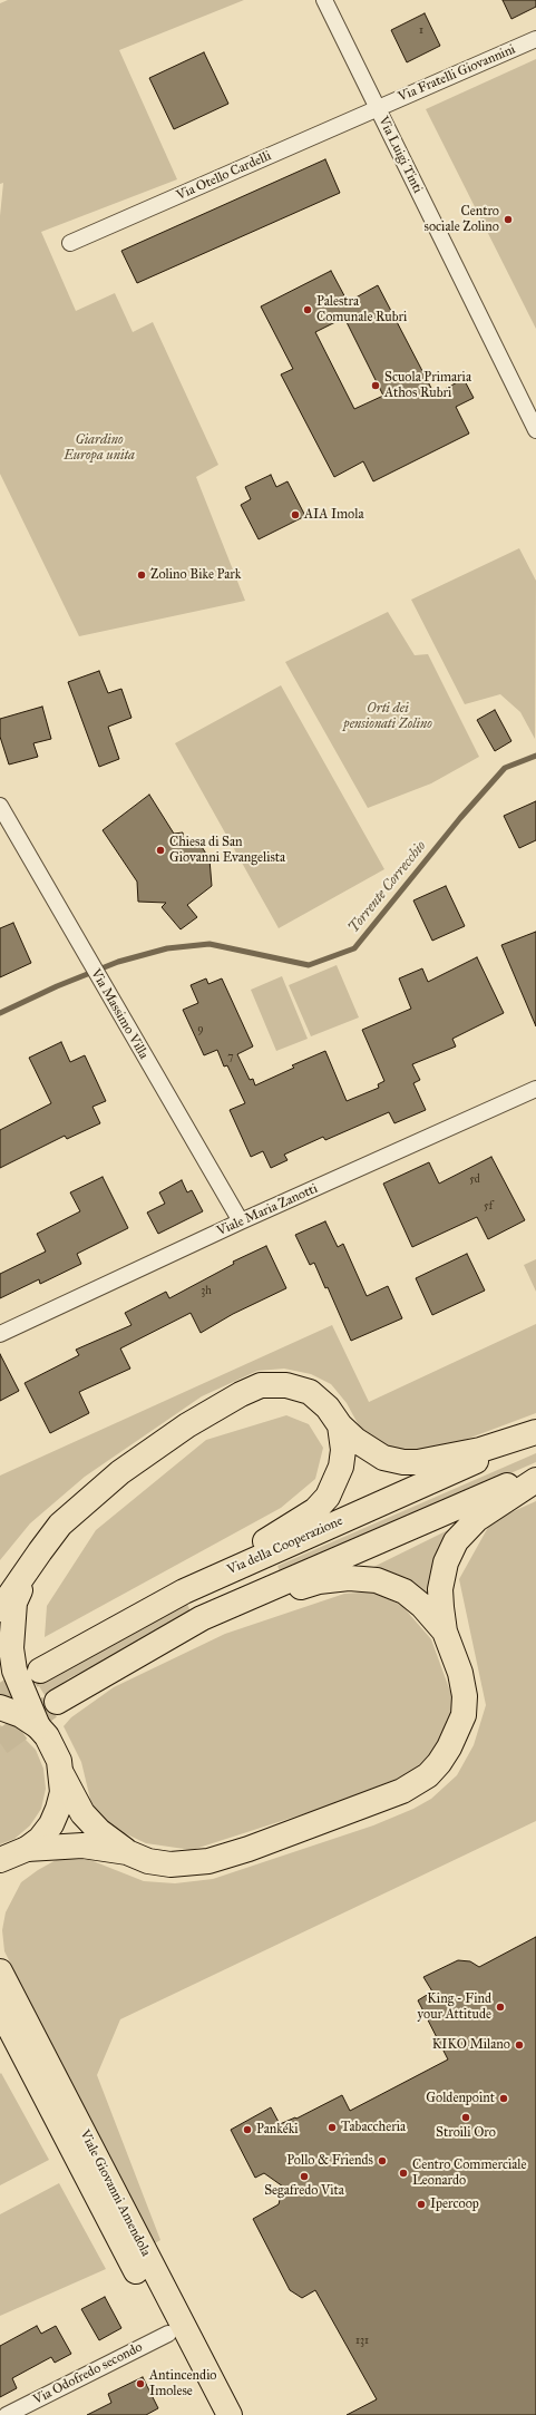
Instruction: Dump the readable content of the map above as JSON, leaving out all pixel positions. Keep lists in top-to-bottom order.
{
  "streets": {
    "main road": ["Via della Cooperazione", "Viale Giovanni Amendola"],
    "street": [
      "Via Fratelli Giovannini",
      "Via Luigi Tinti",
      "Via Otello Cardelli",
      "Via Massimo Villa",
      "Viale Maria Zanotti",
      "Via Odofredo secondo"
    ]
  },
  "crossings": [
    ["Via Fratelli Giovannini", "Via Luigi Tinti"],
    ["Via Fratelli Giovannini", "Via Otello Cardelli"],
    ["Via Luigi Tinti", "Via Otello Cardelli"],
    ["Via Massimo Villa", "Viale Maria Zanotti"],
    ["Viale Giovanni Amendola", "Via Odofredo secondo"]
  ],
  "water": ["Torrente Correcchio"],
  "parks": ["Giardino Europa unita", "Orti dei pensionati Zolino"],
  "places": [
    "Centro sociale Zolino",
    "Palestra Comunale Rubri",
    "Scuola Primaria Athos Rubri",
    "AIA Imola",
    "Zolino Bike Park",
    "Chiesa di San Giovanni Evangelista",
    "King - Find your Attitude",
    "KIKO Milano",
    "Goldenpoint",
    "Stroili Oro",
    "Tabaccheria",
    "Pankéki",
    "Pollo & Friends",
    "Centro Commerciale Leonardo",
    "Segafredo Vita",
    "Ipercoop",
    "Antincendio Imolese"
  ],
  "house_numbers": [
    "1",
    "9",
    "7",
    "5d",
    "5f",
    "3h",
    "131"
  ]
}
